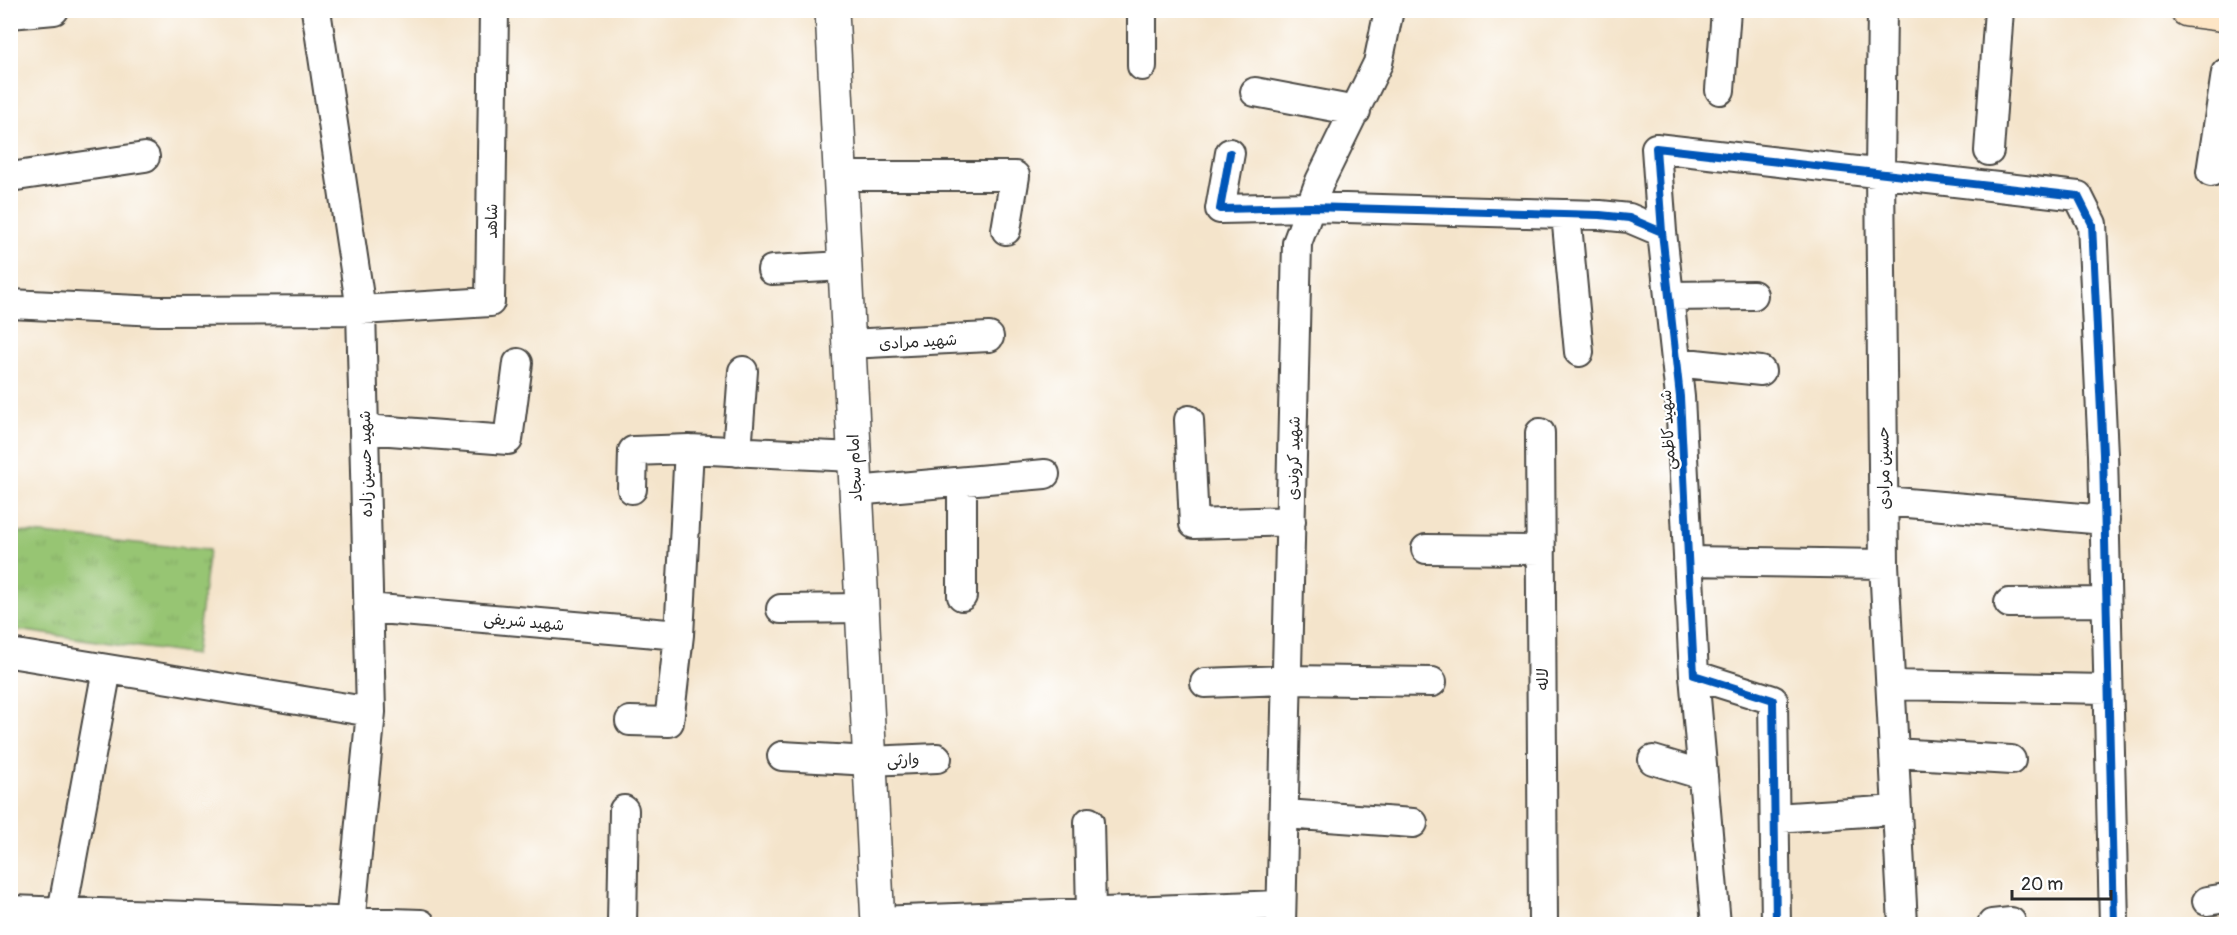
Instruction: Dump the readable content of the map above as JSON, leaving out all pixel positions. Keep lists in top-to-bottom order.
{
  "streets": {
    "street": [
      "شاهد",
      "شهید مرادی",
      "شهید کاظمی",
      "شهید کروندی",
      "شهید حسین زاده",
      "امام سجاد",
      "حسین مرادی",
      "شهید شریفی",
      "لاله",
      "وارثی"
    ]
  },
  "crossings": [
    ["شاهد", "شهید حسین زاده"],
    ["شهید مرادی", "امام سجاد"],
    ["شهید کاظمی", "حسین مرادی"],
    ["شهید حسین زاده", "شهید شریفی"],
    ["امام سجاد", "وارثی"]
  ],
  "scale_bar": "20 m"
}
